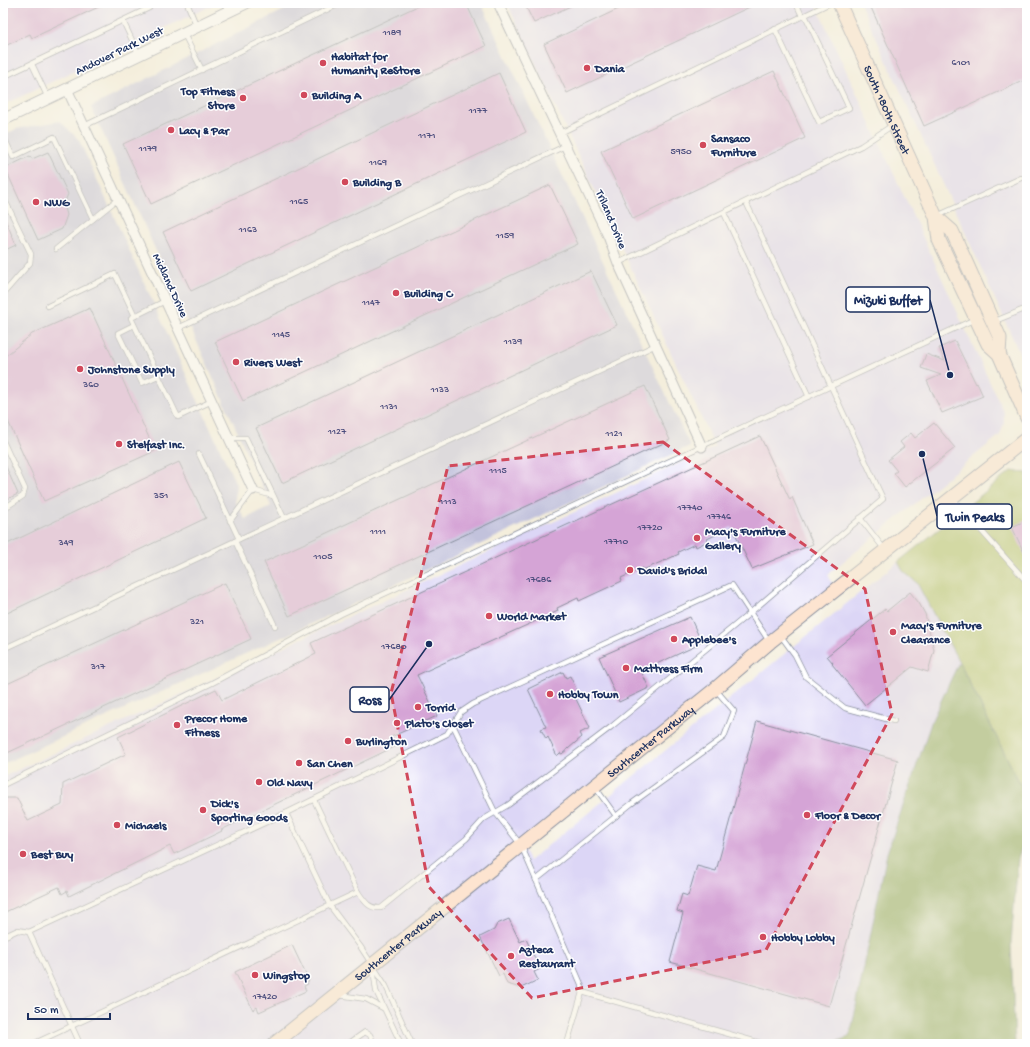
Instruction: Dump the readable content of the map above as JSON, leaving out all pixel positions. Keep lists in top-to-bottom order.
{
  "streets": {
    "main road": ["South 180th Street", "Southcenter Parkway"],
    "street": ["Andover Park West", "Triland Drive", "Midland Drive"]
  },
  "crossings": [
    ["Andover Park West", "Midland Drive"]
  ],
  "places": [
    "Habitat for Humanity ReStore",
    "Dania",
    "Building A",
    "Top Fitness Store",
    "Lacy & Par",
    "Sansaco Furniture",
    "Building B",
    "NWG",
    "Building C",
    "Rivers West",
    "Johnstone Supply",
    "Mizuki Buffet",
    "Stelfast Inc.",
    "Twin Peaks",
    "Macy's Furniture Gallery",
    "David's Bridal",
    "World Market",
    "Macy's Furniture Clearance",
    "Applebee's",
    "Ross",
    "Mattress Firm",
    "Hobby Town",
    "Torrid",
    "Plato's Closet",
    "Precor Home Fitness",
    "Burlington",
    "San Chen",
    "Old Navy",
    "Dick's Sporting Goods",
    "Floor & Decor",
    "Michaels",
    "Best Buy",
    "Hobby Lobby",
    "Azteca Restaurant",
    "Wingstop"
  ],
  "house_numbers": [
    "1189",
    "6101",
    "1177",
    "1171",
    "1179",
    "5950",
    "1169",
    "1165",
    "1163",
    "1159",
    "1147",
    "1145",
    "1139",
    "360",
    "1133",
    "1131",
    "1127",
    "1121",
    "1115",
    "351",
    "1113",
    "17740",
    "17746",
    "17720",
    "1111",
    "17710",
    "349",
    "1105",
    "17686",
    "321",
    "17680",
    "317",
    "17420"
  ],
  "scale_bar": "50 m"
}
